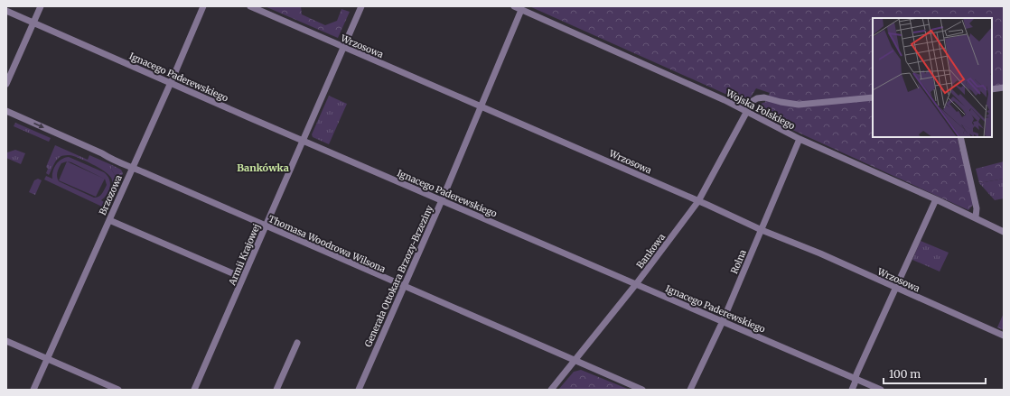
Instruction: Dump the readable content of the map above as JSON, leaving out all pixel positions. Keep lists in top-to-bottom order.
{
  "streets": {
    "street": [
      "Wrzosowa",
      "Ignacego Paderewskiego",
      "Wojska Polskiego",
      "Brzozowa",
      "Thomasa Woodrowa Wilsona",
      "Bankowa",
      "Armii Krajowej",
      "Rolna",
      "Generała Ottokara Brzozy-Brzeziny"
    ]
  },
  "crossings": [
    ["Wrzosowa", "Bankowa"],
    ["Wrzosowa", "Armii Krajowej"],
    ["Wrzosowa", "Rolna"],
    ["Wrzosowa", "Generała Ottokara Brzozy-Brzeziny"],
    ["Ignacego Paderewskiego", "Brzozowa"],
    ["Ignacego Paderewskiego", "Bankowa"],
    ["Ignacego Paderewskiego", "Armii Krajowej"],
    ["Ignacego Paderewskiego", "Rolna"],
    ["Ignacego Paderewskiego", "Generała Ottokara Brzozy-Brzeziny"],
    ["Wojska Polskiego", "Bankowa"],
    ["Wojska Polskiego", "Rolna"],
    ["Wojska Polskiego", "Generała Ottokara Brzozy-Brzeziny"],
    ["Brzozowa", "Thomasa Woodrowa Wilsona"],
    ["Thomasa Woodrowa Wilsona", "Bankowa"],
    ["Thomasa Woodrowa Wilsona", "Armii Krajowej"],
    ["Thomasa Woodrowa Wilsona", "Generała Ottokara Brzozy-Brzeziny"]
  ],
  "districts": ["Bankówka"],
  "scale_bar": "100 m"
}
